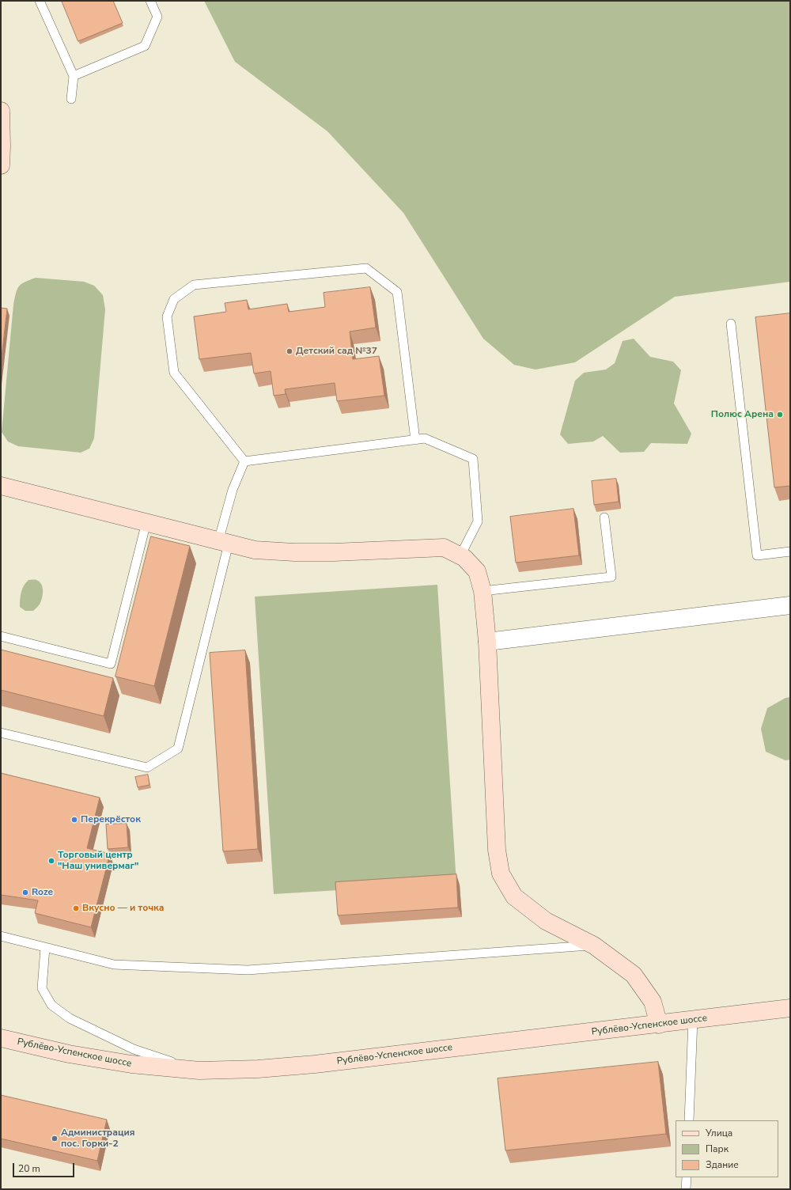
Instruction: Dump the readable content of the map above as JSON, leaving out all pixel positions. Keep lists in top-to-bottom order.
{
  "streets": {
    "street": ["Рублёво-Успенское шоссе"]
  },
  "places": [
    "Детский сад №37",
    "Полюс Арена",
    "Перекрёсток",
    "Торговый центр \"Наш универмаг\"",
    "Roze",
    "Вкусно — и точка",
    "Администрация пос. Горки-2"
  ],
  "legend": ["Улица", "Парк", "Здание"],
  "scale_bar": "20 m"
}
